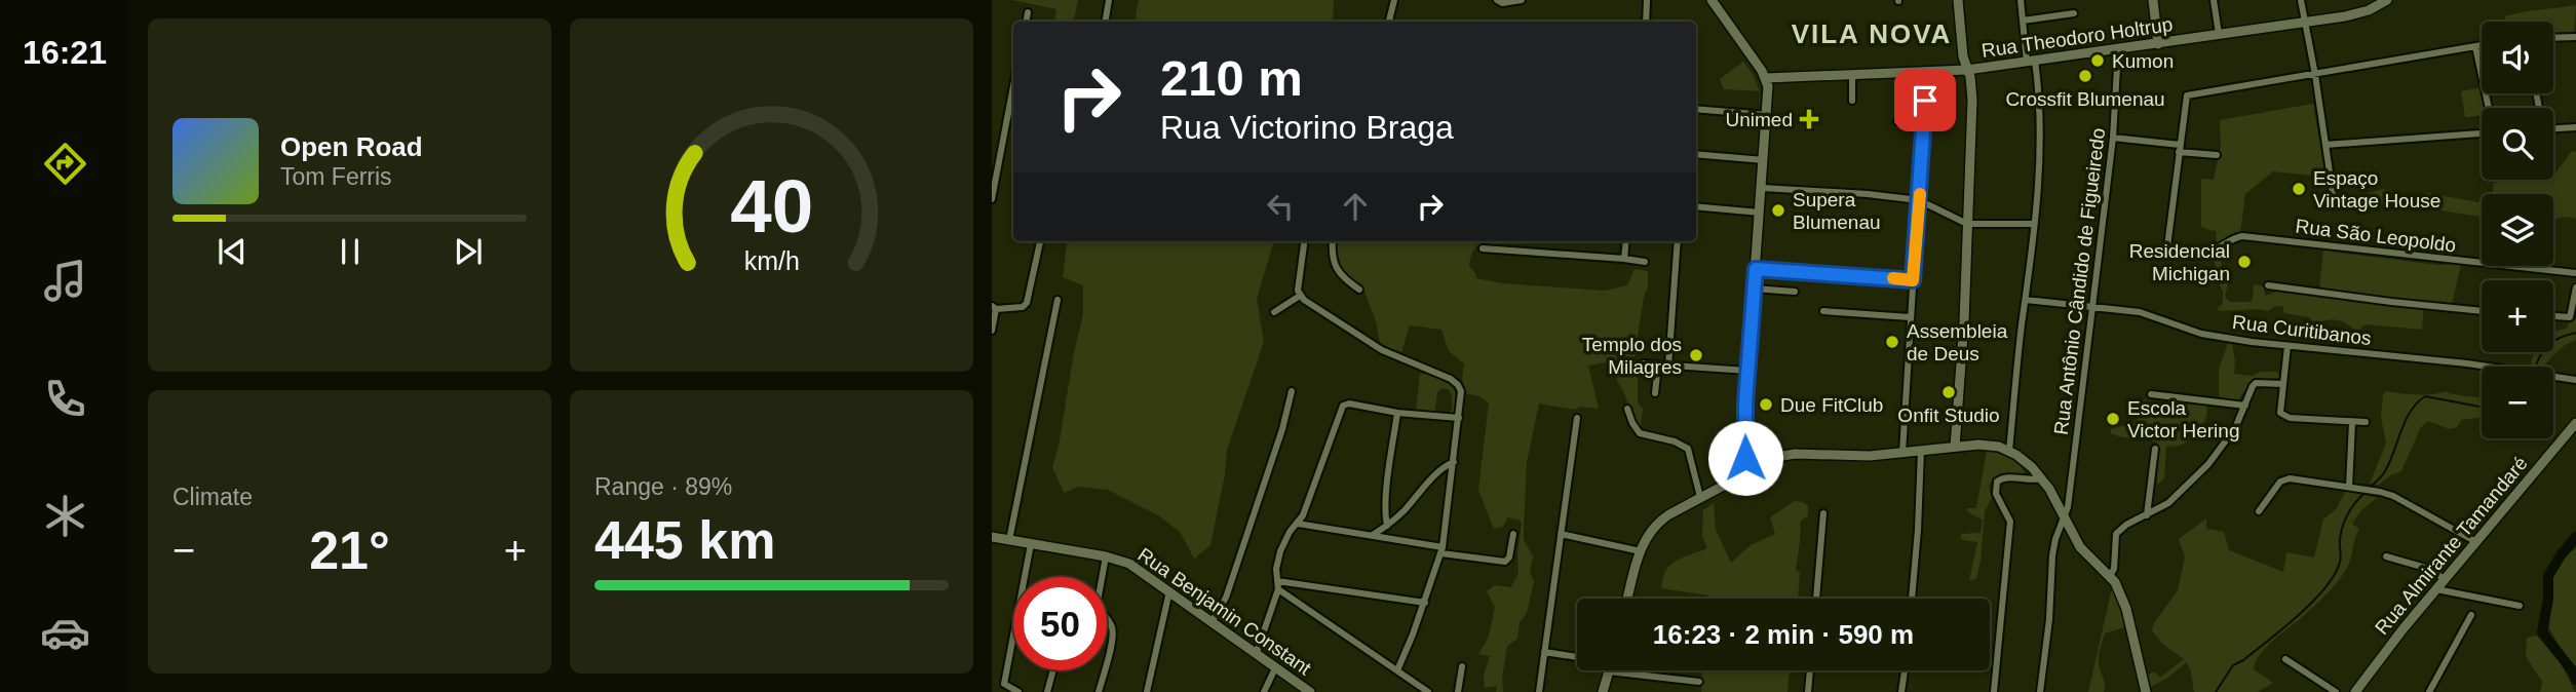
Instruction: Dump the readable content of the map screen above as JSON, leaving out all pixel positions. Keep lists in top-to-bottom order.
{
  "streets": {
    "main road": ["Rua Theodoro Holtrup", "Rua Almirante Tamandaré", "Rua Benjamin Constant"],
    "street": ["Rua São Leopoldo", "Rua Antônio Cândido de Figueiredo", "Rua Curitibanos"]
  },
  "crossings": [
    ["Rua Theodoro Holtrup", "Rua Antônio Cândido de Figueiredo"],
    ["Rua Antônio Cândido de Figueiredo", "Rua Curitibanos"]
  ],
  "districts": ["VILA NOVA"],
  "places": {
    "other": [
      "Kumon",
      "Crossfit Blumenau",
      "Espaço Vintage House",
      "Supera Blumenau",
      "Residencial Michigan",
      "Assembleia de Deus",
      "Templo dos Milagres",
      "Onfit Studio",
      "Due FitClub",
      "Escola Victor Hering"
    ],
    "health": ["Unimed"]
  },
  "page": {
    "tabs": "16:21",
    "map_buttons": ["+", "−"],
    "turn": ["210 m", "Rua Victorino Braga"],
    "song": ["Open Road", "Tom Ferris"],
    "tile": [
      "Climate",
      ["Range · 89%", "445 km"]
    ],
    "heat": ["−", "21°", "+"],
    "limit": "50",
    "trip": "16:23 · 2 min · 590 m",
    "gauge": ["40", "km/h"]
  }
}
